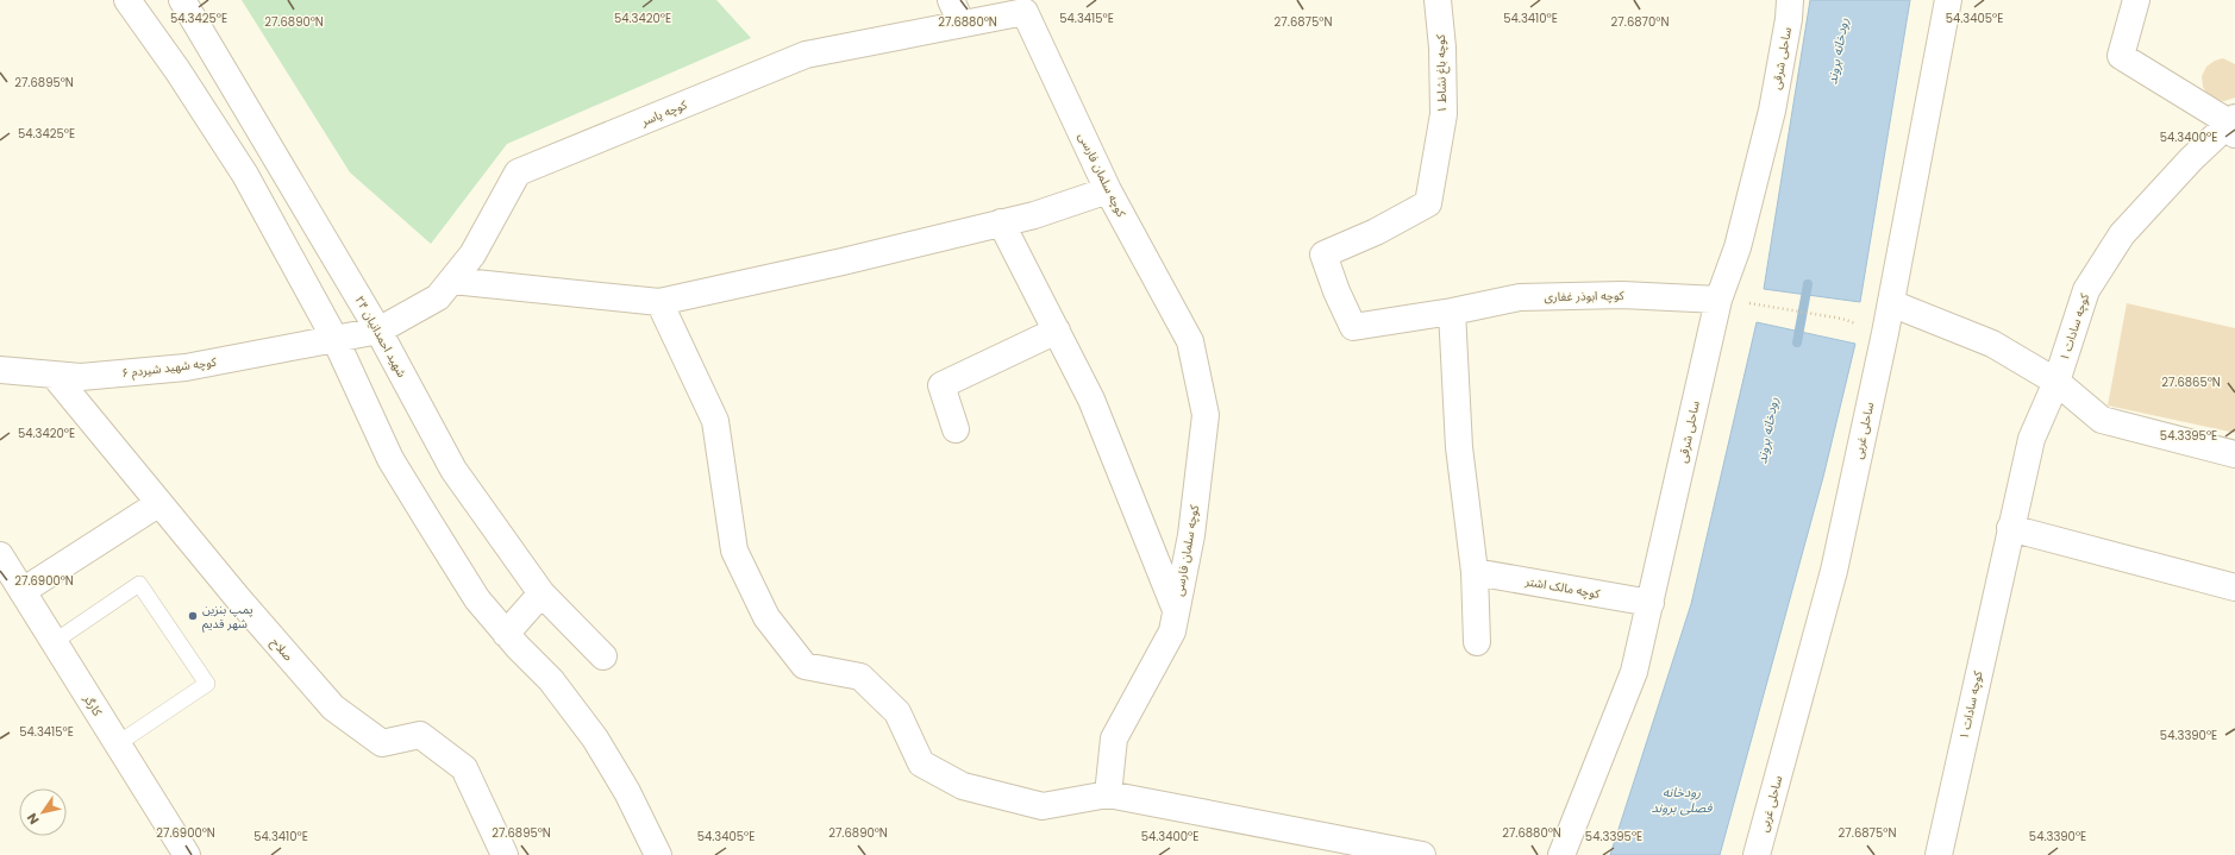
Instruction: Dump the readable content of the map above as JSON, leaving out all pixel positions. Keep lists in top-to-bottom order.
{
  "streets": {
    "street": [
      "ساحلی شرقی",
      "کوچه باغ نشاط ۱",
      "کوچه یاسر",
      "کوچه سلمان فارسی",
      "کوچه ابوذر غفاری",
      "کوچه سادات ۱",
      "شهید احمدانیان ۲۴",
      "کوچه شهید شیردم ۶",
      "ساحلی غربی",
      "کوچه مالک اشتر",
      "صلاح",
      "کارگر"
    ]
  },
  "crossings": [
    ["ساحلی شرقی", "کوچه ابوذر غفاری"],
    ["ساحلی شرقی", "کوچه مالک اشتر"],
    ["کوچه باغ نشاط ۱", "کوچه ابوذر غفاری"],
    ["کوچه یاسر", "کوچه سلمان فارسی"],
    ["کوچه یاسر", "شهید احمدانیان ۲۴"],
    ["کوچه یاسر", "کوچه شهید شیردم ۶"],
    ["شهید احمدانیان ۲۴", "کوچه شهید شیردم ۶"],
    ["کوچه شهید شیردم ۶", "صلاح"]
  ],
  "water": ["رودخانه بروند", "رودخانه فصلی بروند"],
  "places": ["پمپ بنزین شهر قدیم"],
  "north": "bottom left",
  "coordinates": [
    "54.3425°E",
    "54.3420°E",
    "54.3415°E",
    "54.3410°E",
    "54.3405°E",
    "27.6890°N",
    "27.6880°N",
    "27.6875°N",
    "27.6870°N",
    "27.6895°N",
    "54.3400°E",
    "27.6865°N",
    "54.3395°E",
    "27.6900°N",
    "54.3390°E"
  ]
}
